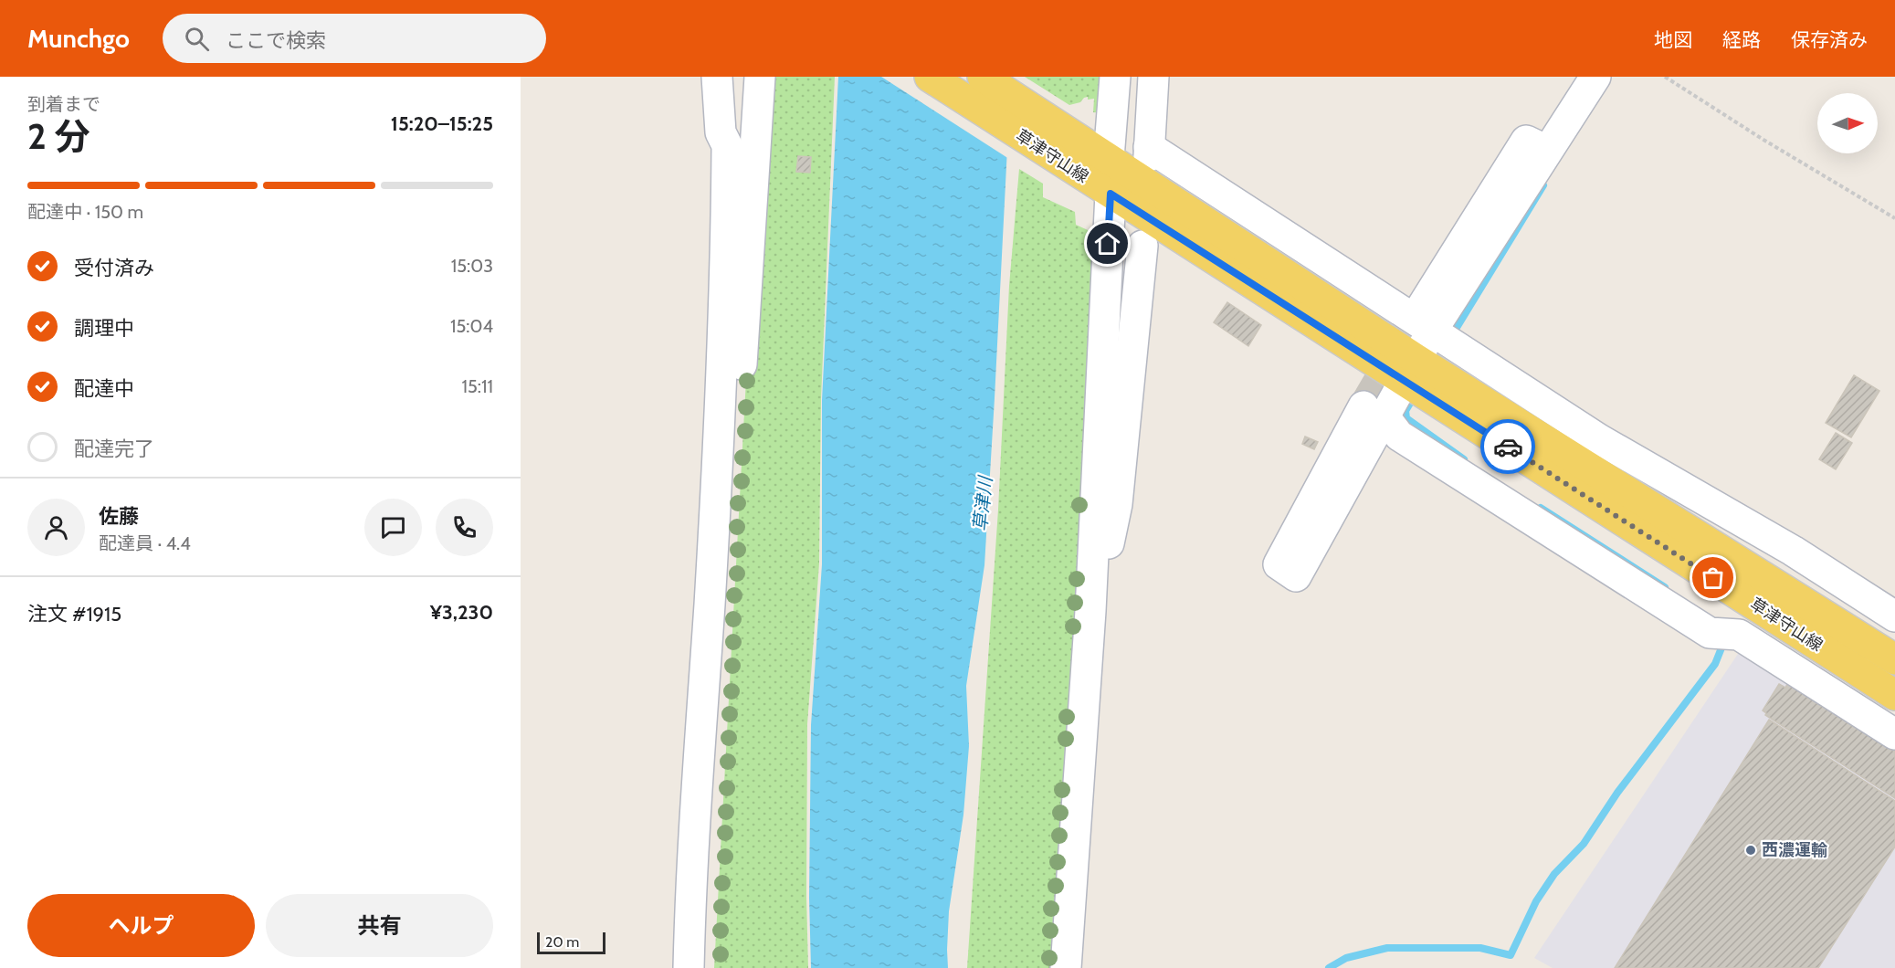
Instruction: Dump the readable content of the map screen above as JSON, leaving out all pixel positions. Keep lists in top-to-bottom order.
{
  "streets": {
    "main road": ["草津守山線"]
  },
  "water": ["草津川"],
  "places": ["西濃運輸"],
  "scale_bar": "20 m",
  "north": "right",
  "page": {
    "header": "Munchgo",
    "search": "ここで検索",
    "nav": ["地図", "経路", "保存済み"],
    "heading": ["2 分", "到着まで", "15:20–15:25"],
    "panel": [
      "佐藤",
      "配達員 · 4.4",
      "注文 #1915",
      "¥3,230"
    ],
    "bar": "配達中 · 150 m",
    "list": [
      ["受付済み", "15:03"],
      ["調理中", "15:04"],
      ["配達中", "15:11"],
      "配達完了"
    ],
    "buttons": ["ヘルプ", "共有"],
    "scale": "20 m"
  }
}
